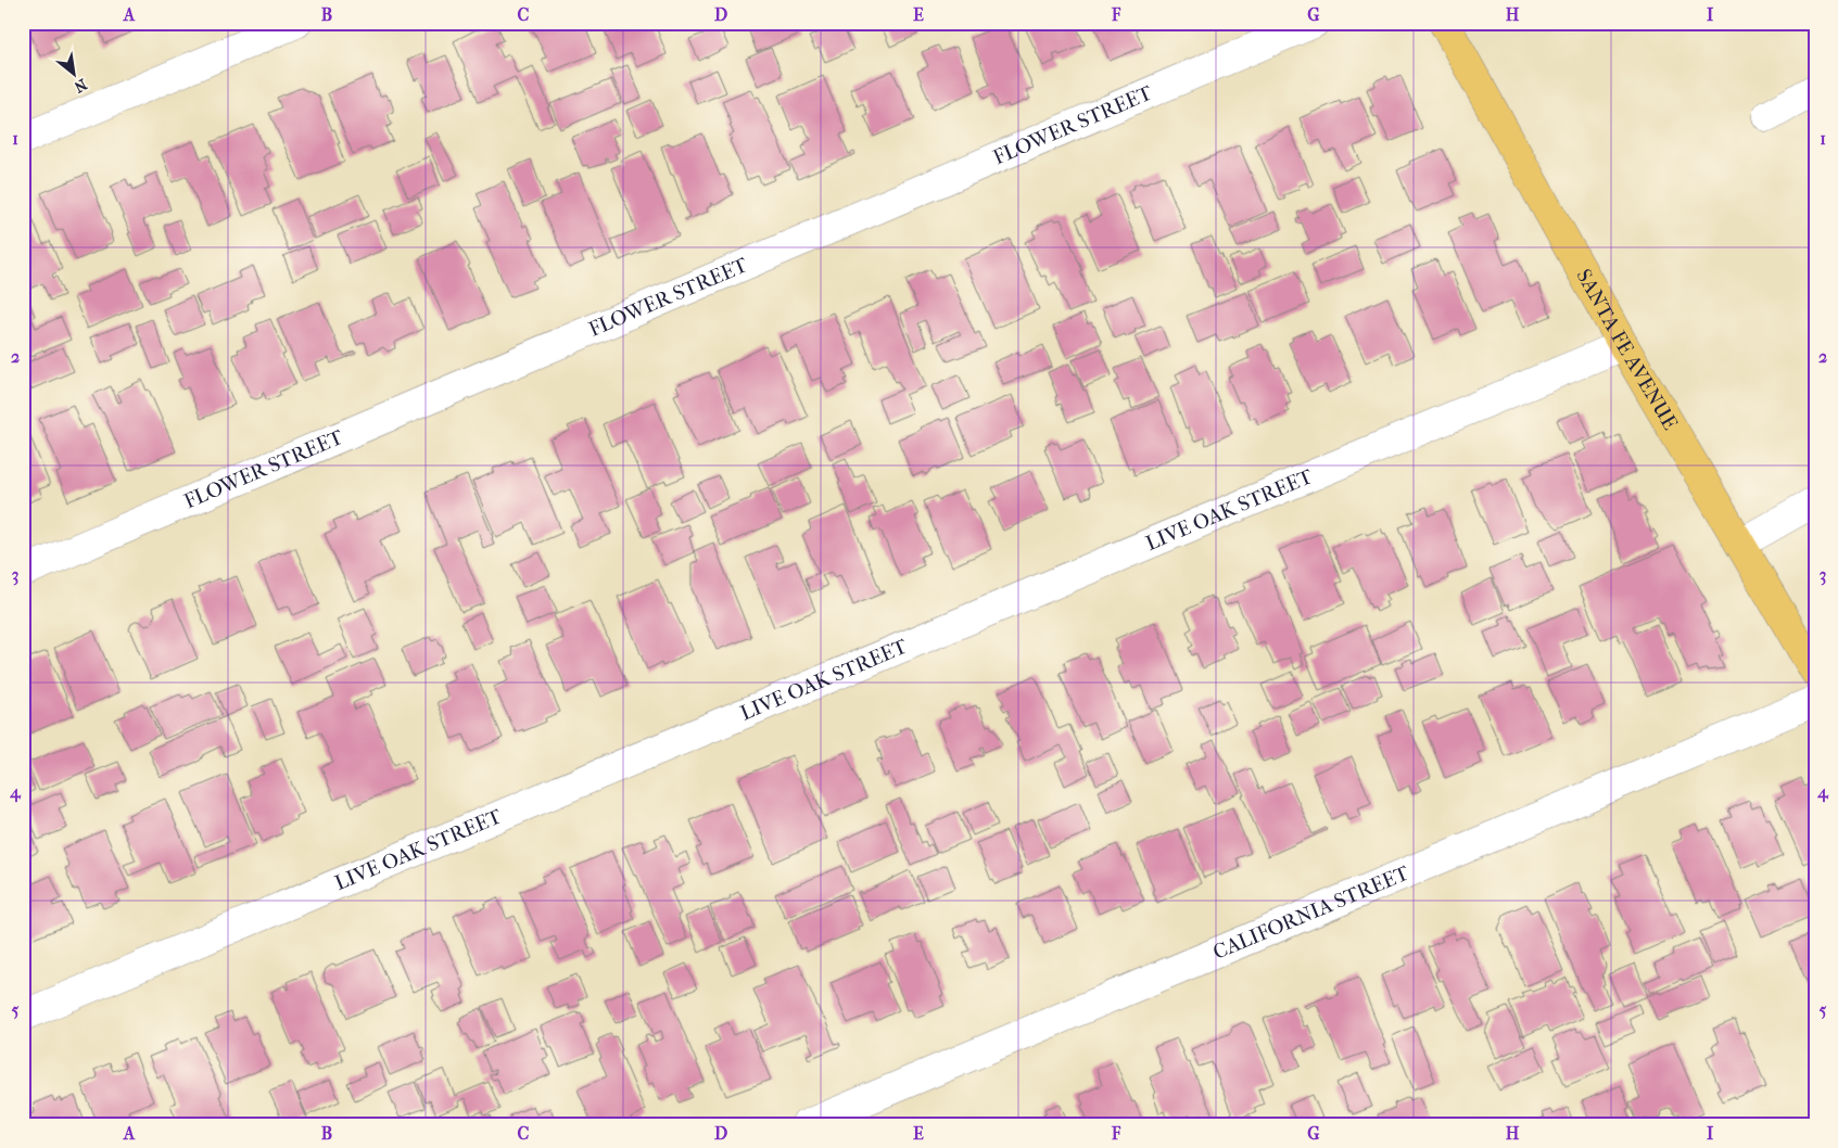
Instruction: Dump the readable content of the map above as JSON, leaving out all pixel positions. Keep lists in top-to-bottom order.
{
  "streets": {
    "main road": ["SANTA FE AVENUE"],
    "street": ["FLOWER STREET", "LIVE OAK STREET", "CALIFORNIA STREET"]
  },
  "crossings": [
    ["SANTA FE AVENUE", "LIVE OAK STREET"]
  ],
  "north": "bottom right",
  "grid": {
    "columns": [
      "A",
      "B",
      "C",
      "D",
      "E",
      "F",
      "G",
      "H",
      "I"
    ],
    "rows": [
      "1",
      "2",
      "3",
      "4",
      "5"
    ]
  }
}
